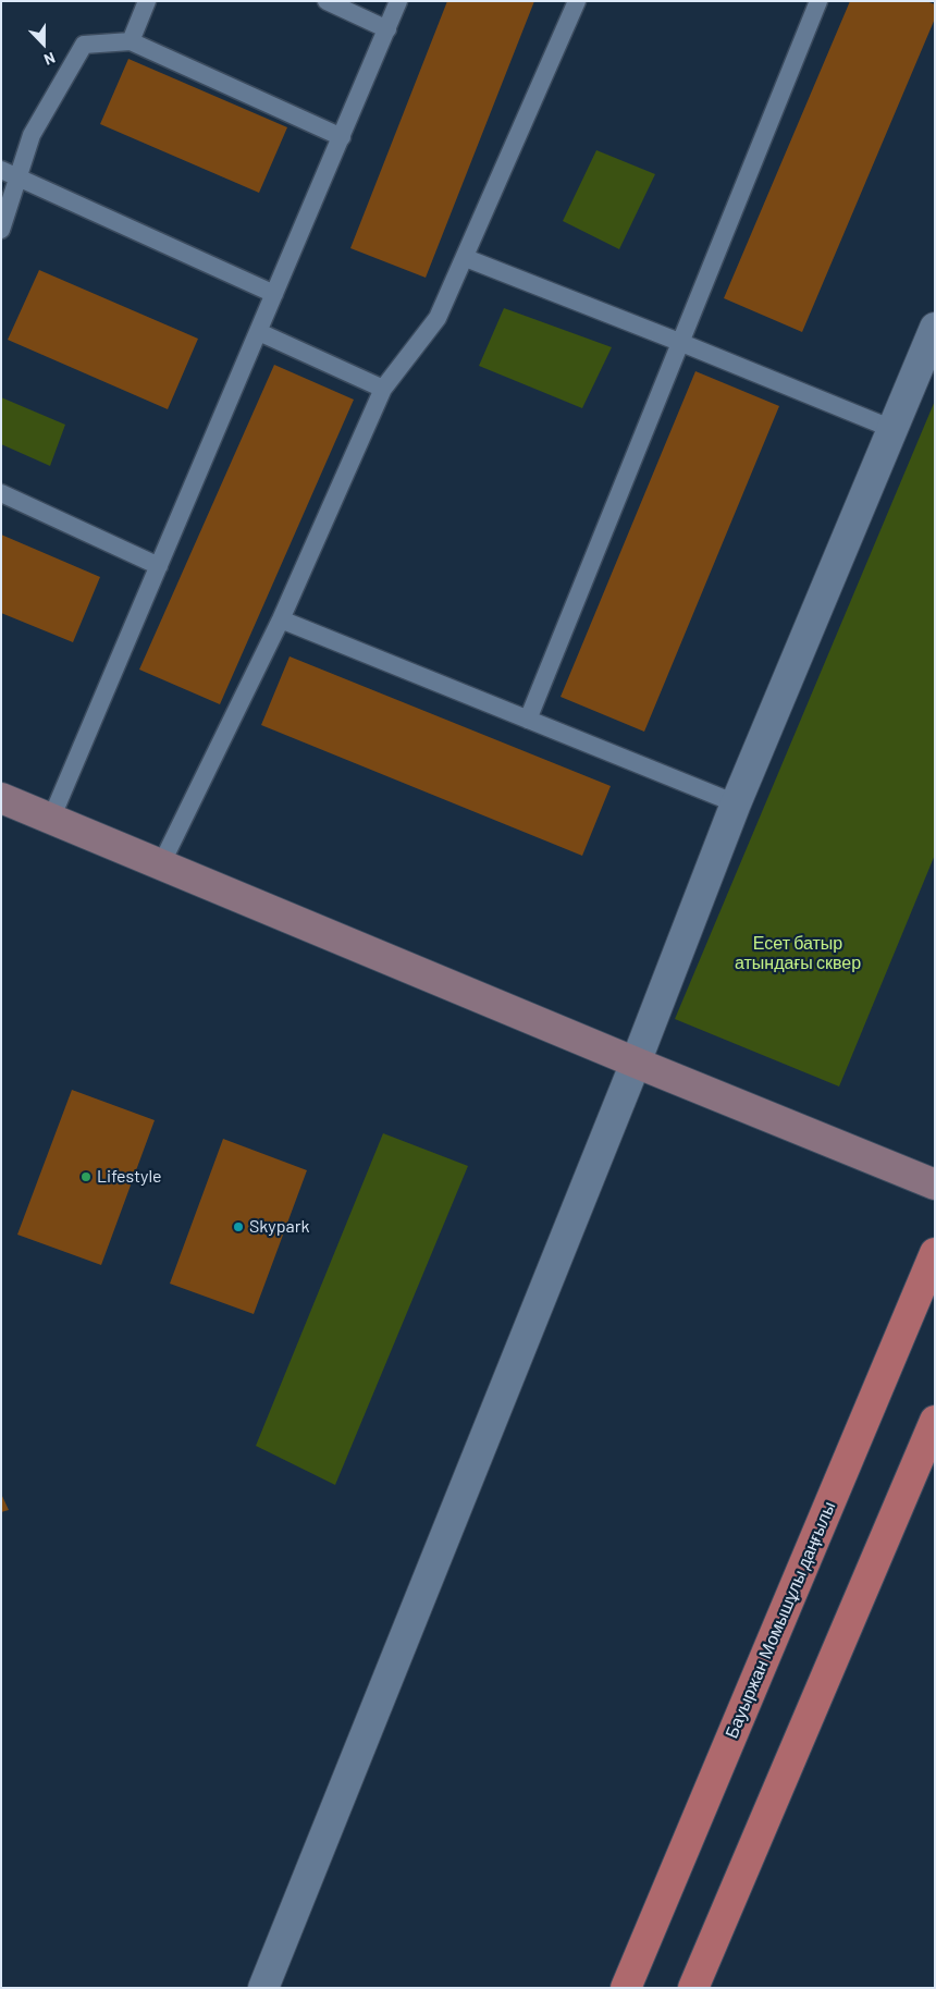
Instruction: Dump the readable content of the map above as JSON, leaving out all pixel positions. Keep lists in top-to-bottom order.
{
  "streets": {
    "main road": ["Бауыржан Момышұлы даңғылы"]
  },
  "parks": ["Есет батыр атындағы сквер"],
  "places": ["Lifestyle", "Skypark"],
  "north": "bottom"
}
